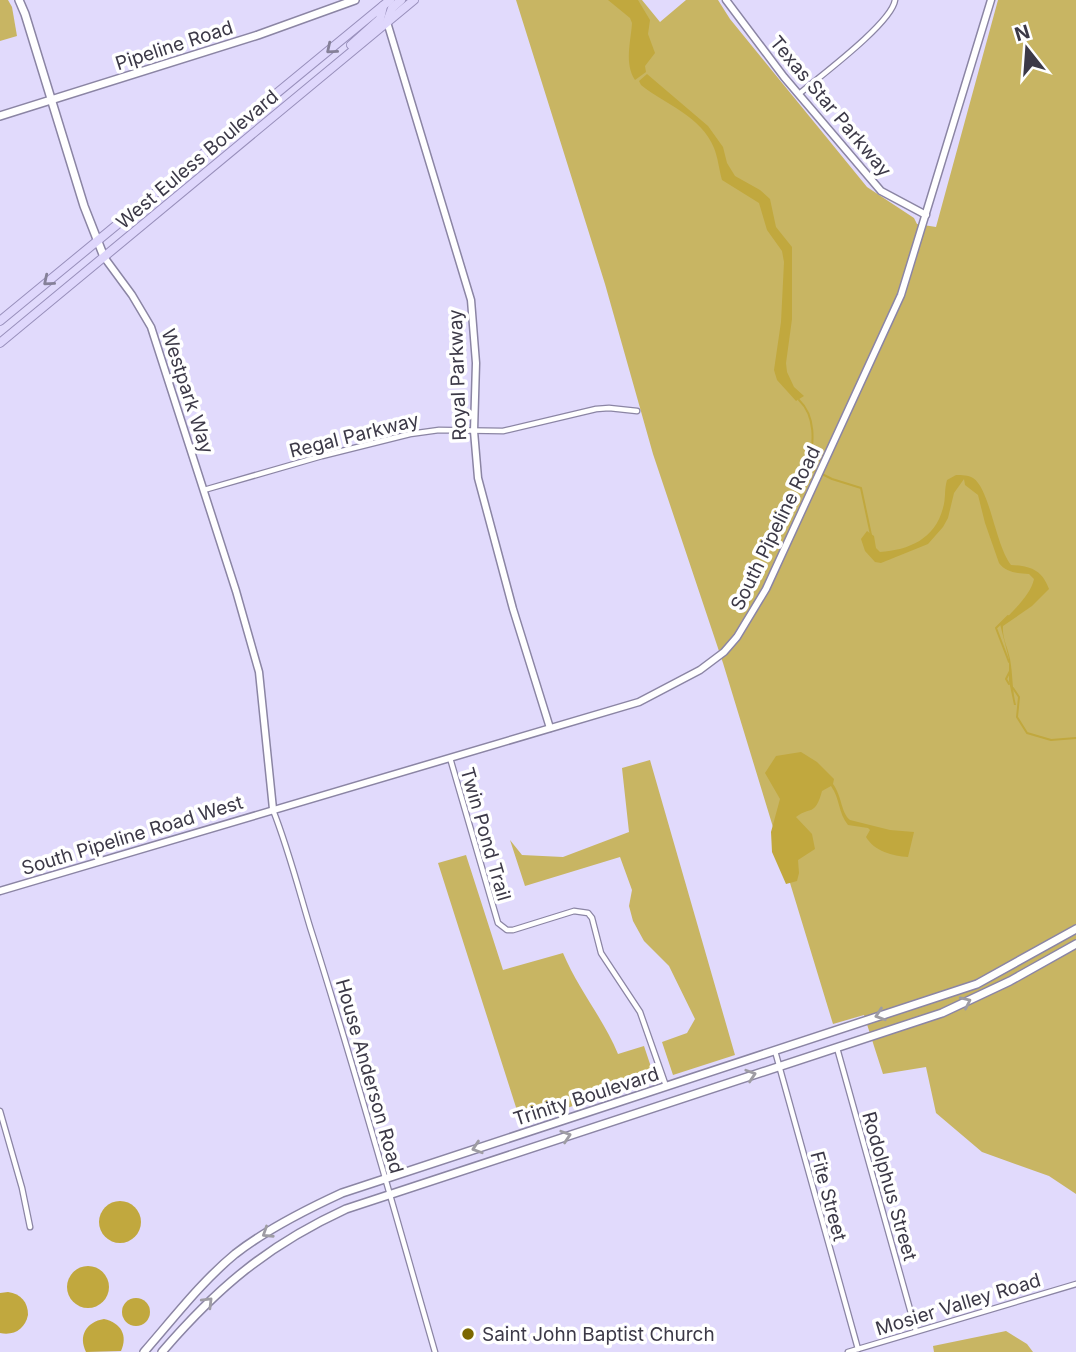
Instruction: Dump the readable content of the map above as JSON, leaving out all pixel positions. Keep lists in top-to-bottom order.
{
  "streets": {
    "main road": [
      "Pipeline Road",
      "West Euless Boulevard",
      "Westpark Way",
      "Trinity Boulevard"
    ],
    "street": [
      "Texas Star Parkway",
      "Royal Parkway",
      "Regal Parkway",
      "South Pipeline Road",
      "Twin Pond Trail",
      "South Pipeline Road West",
      "House Anderson Road",
      "Rodolphus Street",
      "Fite Street",
      "Mosier Valley Road"
    ]
  },
  "crossings": [
    ["Pipeline Road", "Westpark Way"],
    ["Texas Star Parkway", "South Pipeline Road"],
    ["West Euless Boulevard", "Royal Parkway"],
    ["West Euless Boulevard", "Westpark Way"],
    ["Royal Parkway", "Regal Parkway"],
    ["Royal Parkway", "South Pipeline Road"],
    ["Westpark Way", "Regal Parkway"],
    ["Westpark Way", "South Pipeline Road"],
    ["Westpark Way", "South Pipeline Road West"],
    ["Westpark Way", "House Anderson Road"],
    ["South Pipeline Road", "Twin Pond Trail"],
    ["South Pipeline Road", "South Pipeline Road West"],
    ["South Pipeline Road", "House Anderson Road"],
    ["Twin Pond Trail", "Trinity Boulevard"],
    ["South Pipeline Road West", "House Anderson Road"],
    ["House Anderson Road", "Trinity Boulevard"],
    ["Trinity Boulevard", "Rodolphus Street"],
    ["Trinity Boulevard", "Fite Street"],
    ["Rodolphus Street", "Mosier Valley Road"],
    ["Fite Street", "Mosier Valley Road"]
  ],
  "places": ["Saint John Baptist Church"],
  "north": "top"
}
